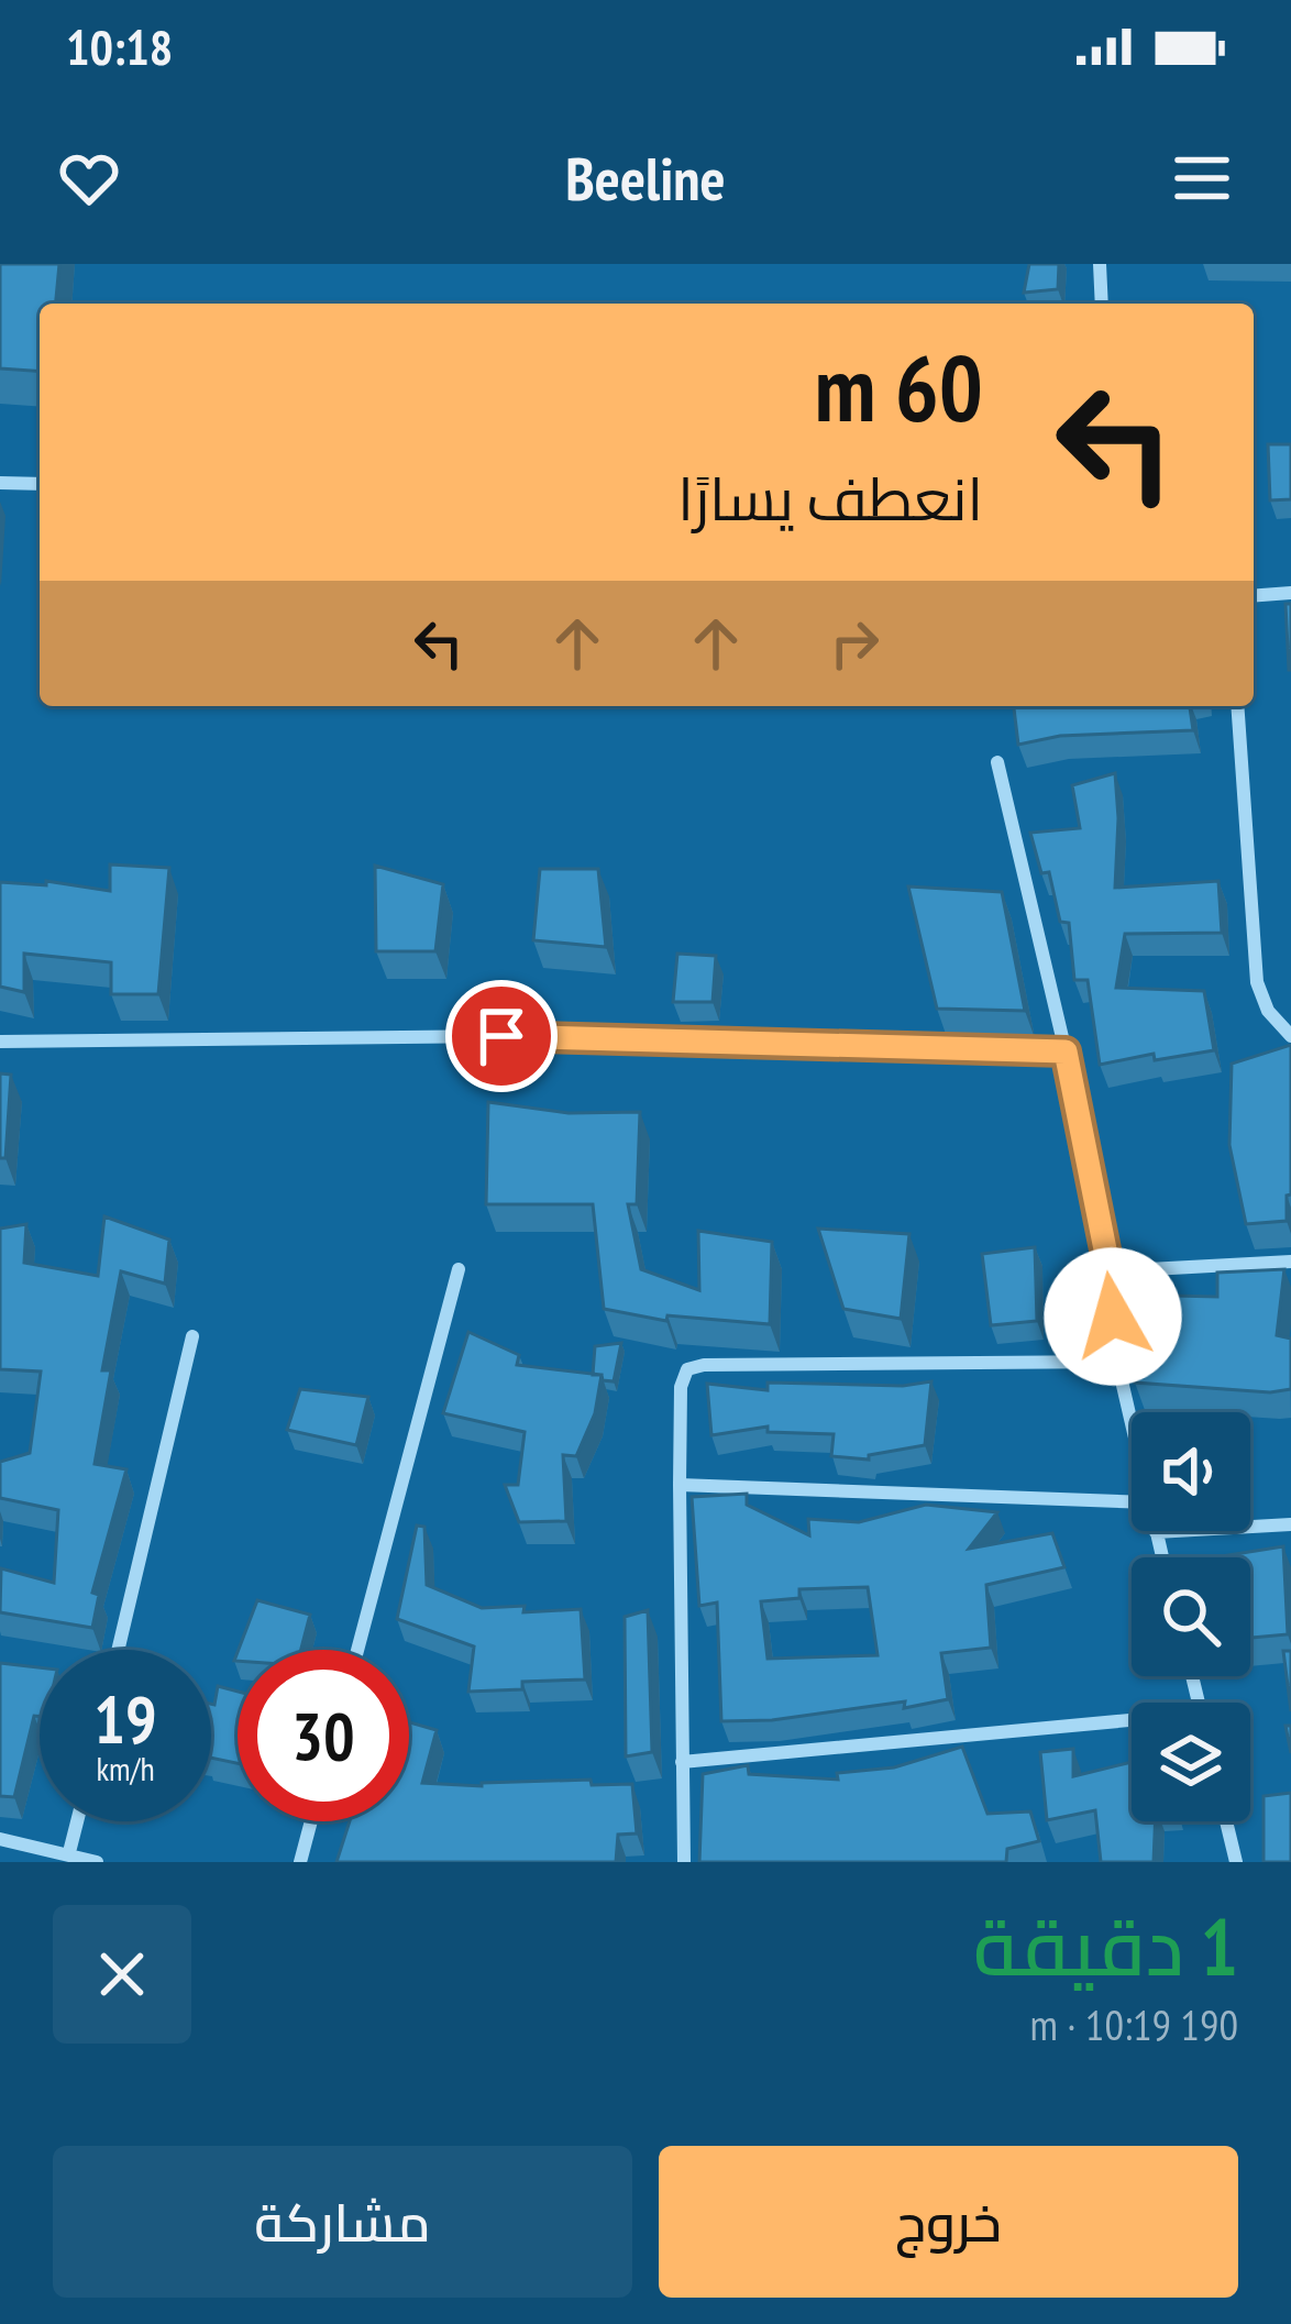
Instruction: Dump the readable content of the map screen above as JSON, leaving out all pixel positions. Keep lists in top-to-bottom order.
{
  "page": {
    "status": "10:18",
    "header": "Beeline",
    "turn": ["60 m", "انعطف يسارًا"],
    "speed": "19 km/h",
    "limit": "30",
    "heading": ["1 دقيقة", "190 m · 10:19"],
    "buttons": ["خروج", "مشاركة"]
  }
}
